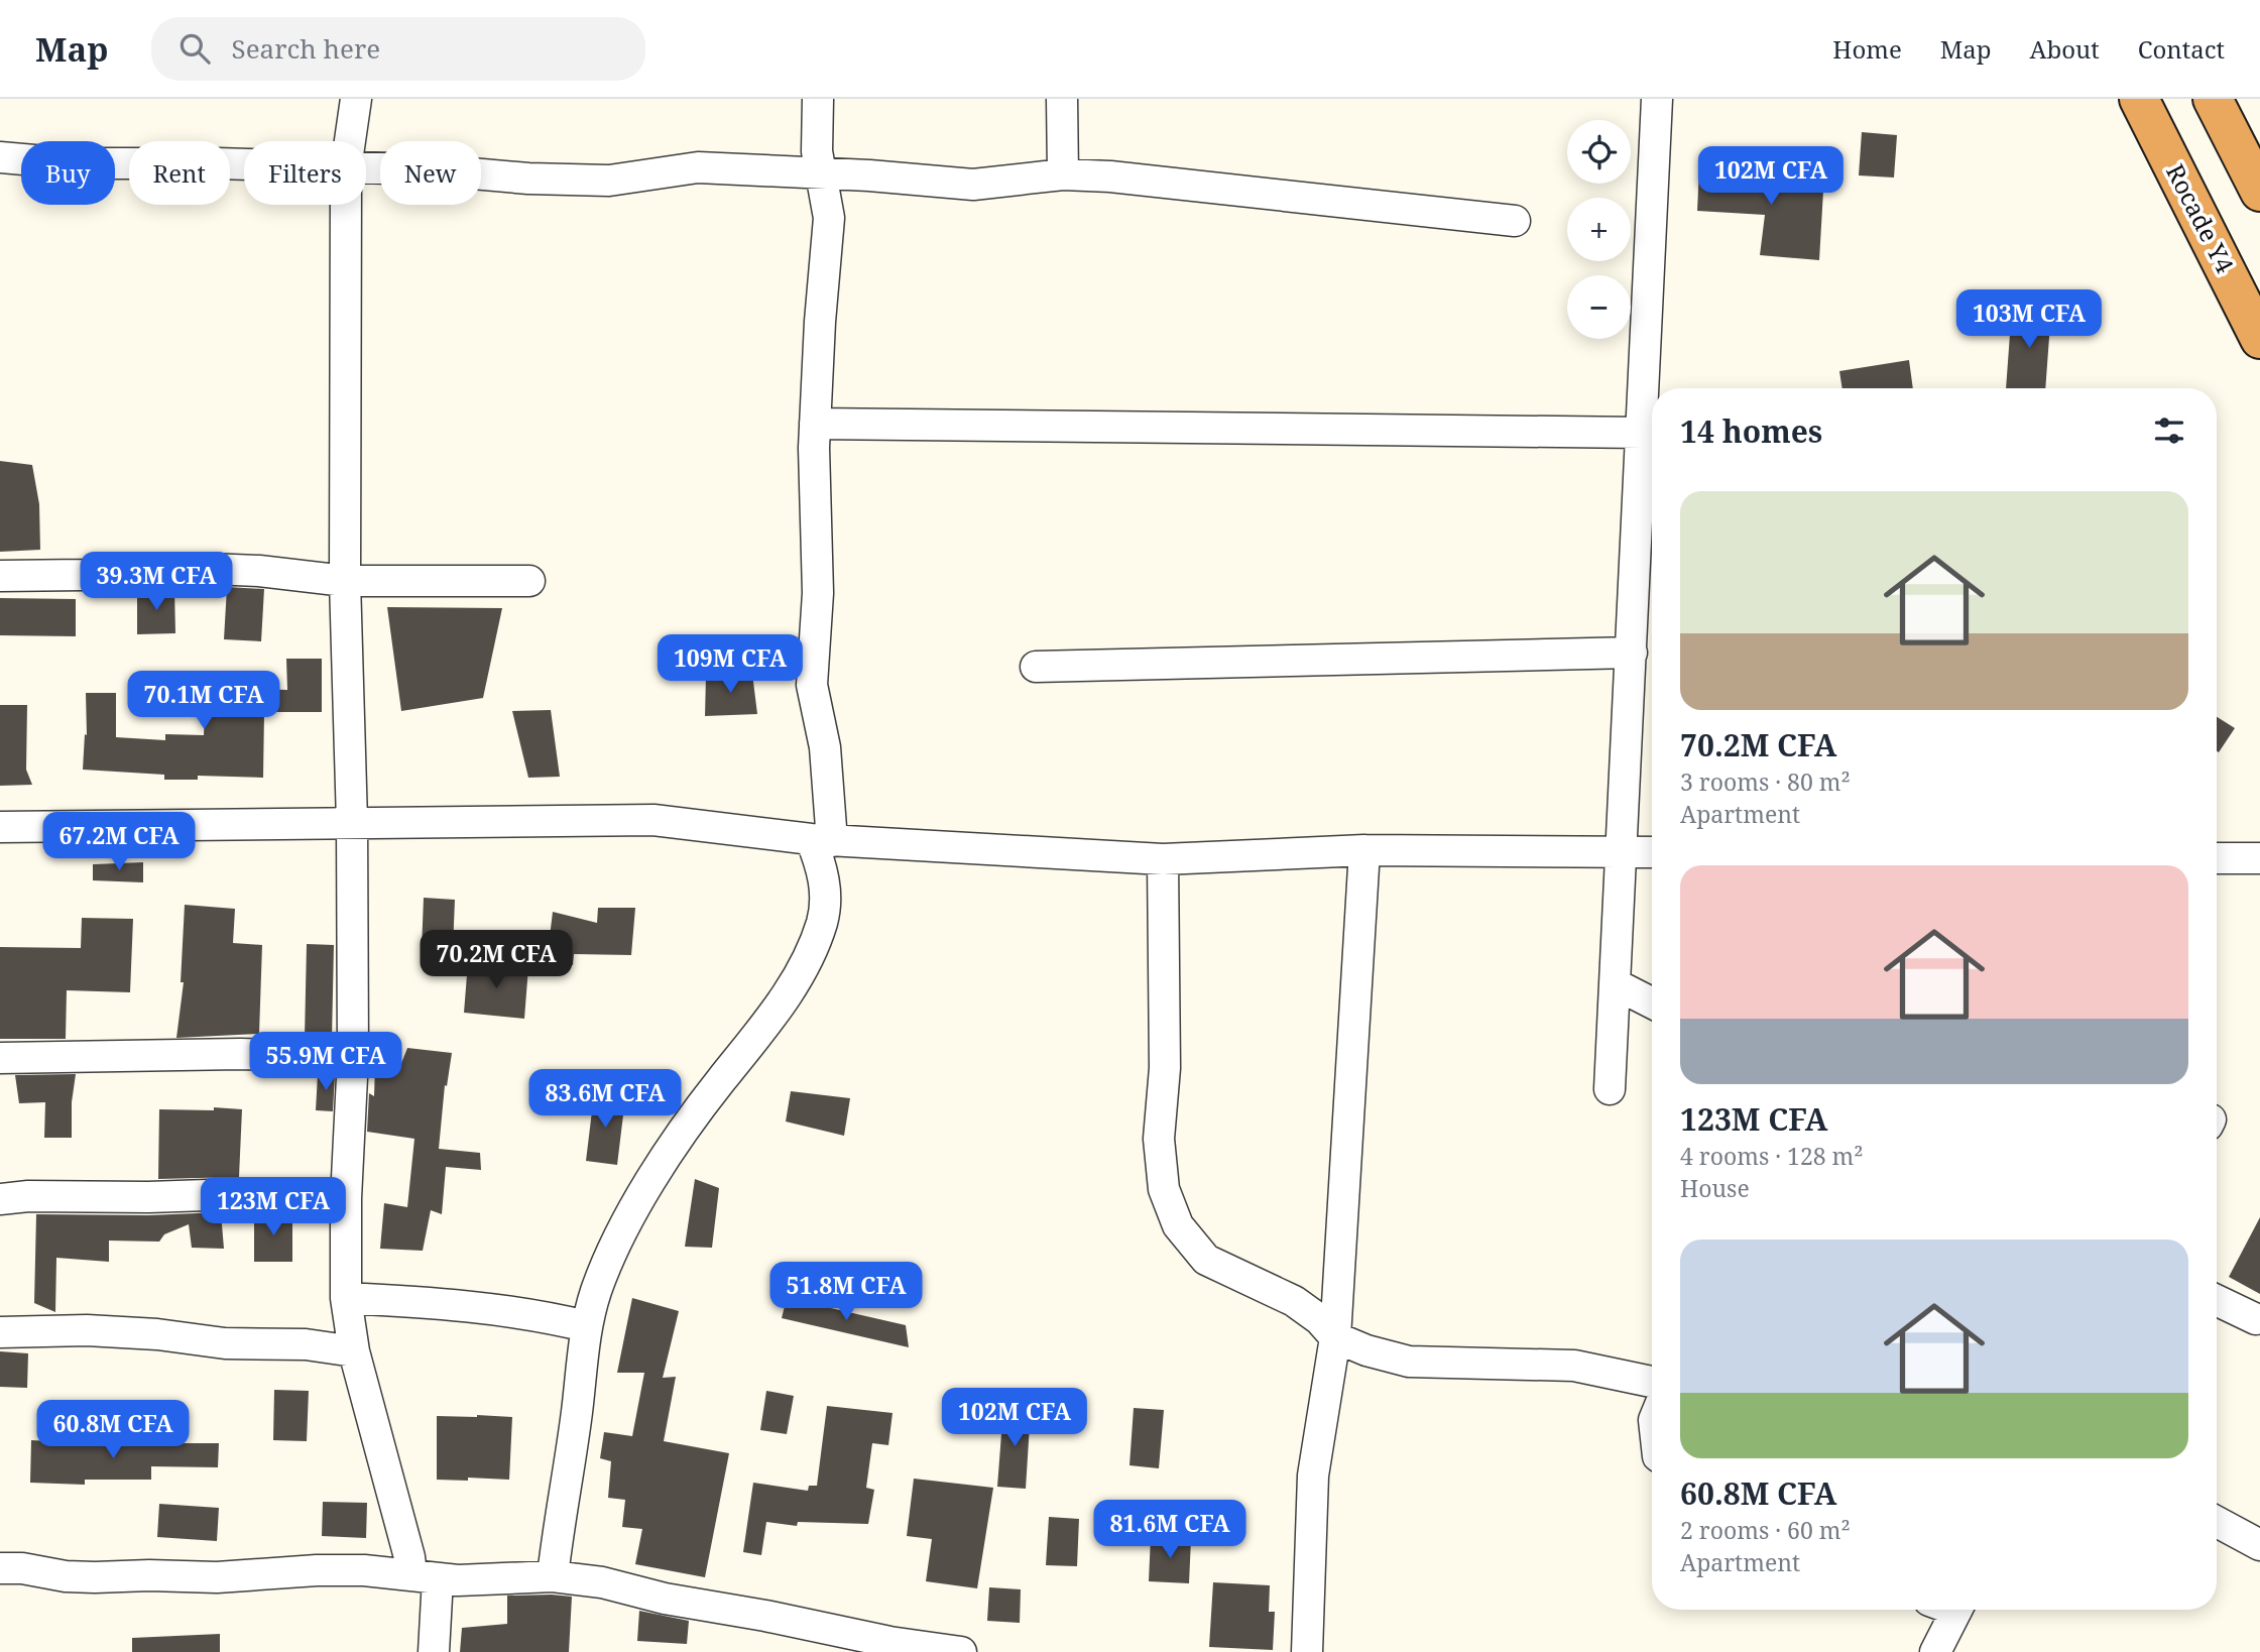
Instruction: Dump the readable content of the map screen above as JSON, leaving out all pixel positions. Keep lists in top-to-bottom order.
{
  "streets": {
    "highway": ["Rocade Y4"]
  },
  "page": {
    "header": "Map",
    "search": "Search here",
    "nav": [
      "Home",
      "Map",
      "About",
      "Contact"
    ],
    "map_buttons": ["+", "−"],
    "chip": [
      "Buy",
      "Rent",
      "Filters",
      "New"
    ],
    "price": [
      "102M CFA",
      "103M CFA",
      "39.3M CFA",
      "109M CFA",
      "70.1M CFA",
      "67.2M CFA",
      "70.2M CFA",
      "55.9M CFA",
      "83.6M CFA",
      "123M CFA",
      "51.8M CFA",
      "102M CFA",
      "60.8M CFA",
      "81.6M CFA"
    ],
    "heading": "14 homes",
    "list": [
      {
        "name": "70.2M CFA",
        "note": "3 rooms · 80 m² · Apartment"
      },
      {
        "name": "123M CFA",
        "note": "4 rooms · 128 m² · House"
      },
      {
        "name": "60.8M CFA",
        "note": "2 rooms · 60 m² · Apartment"
      }
    ]
  }
}
